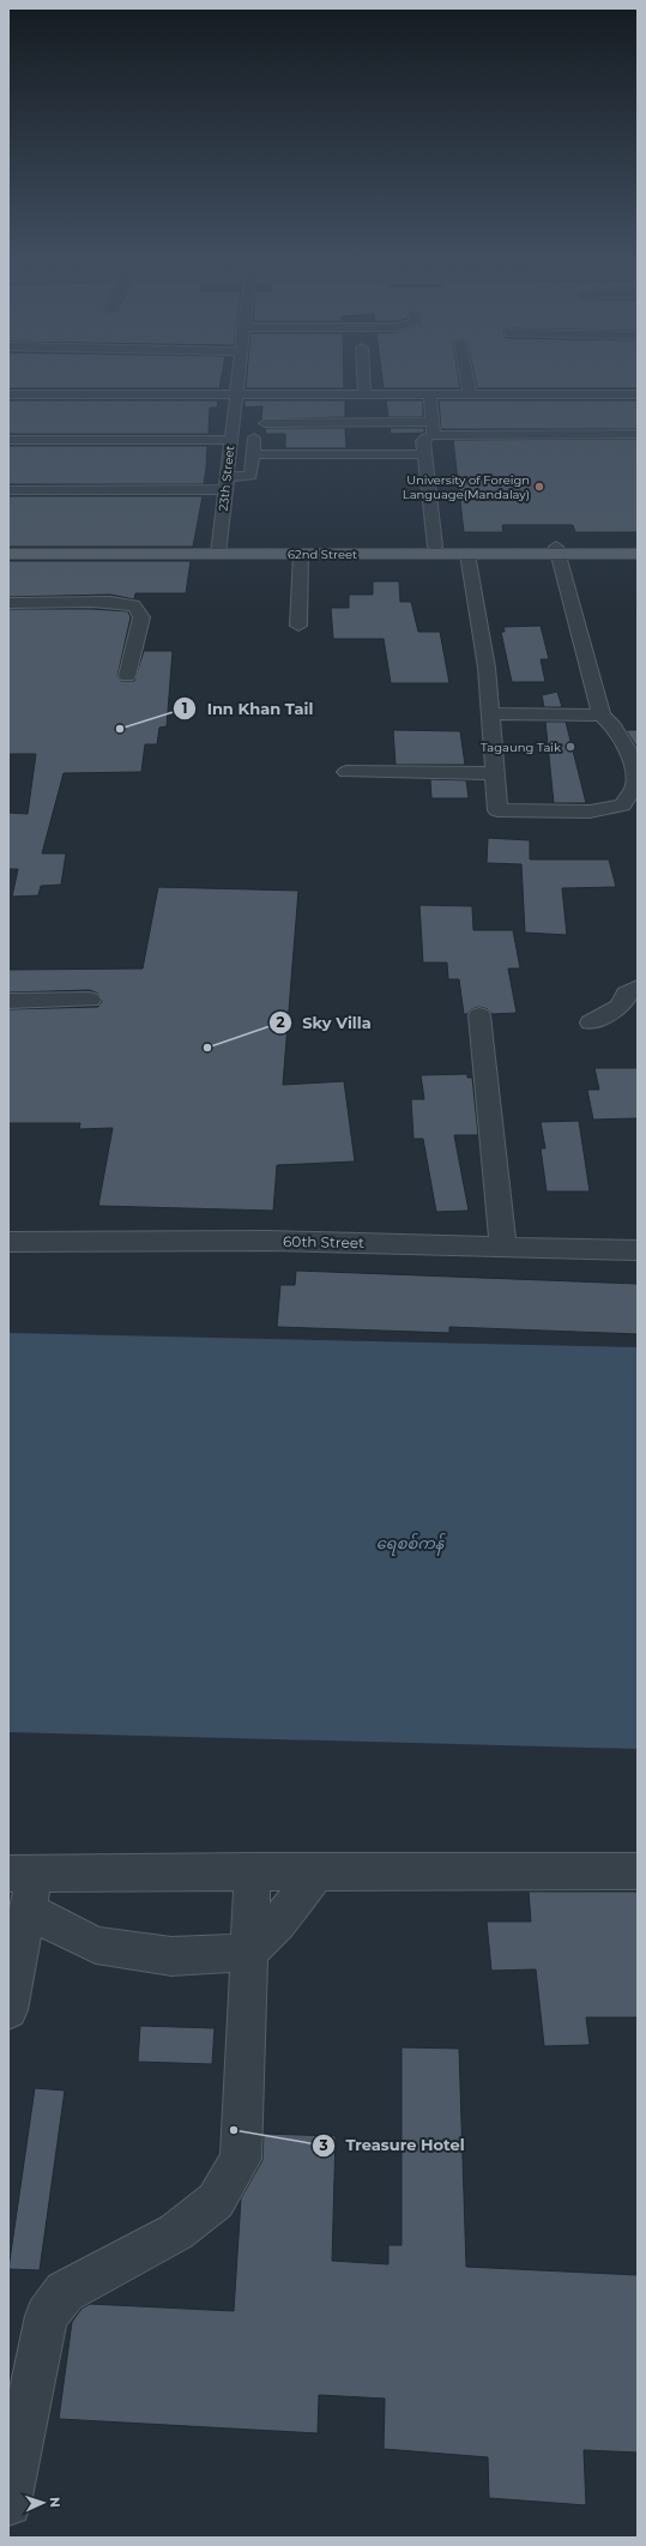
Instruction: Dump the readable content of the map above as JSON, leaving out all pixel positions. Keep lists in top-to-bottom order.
{
  "streets": {
    "main road": ["62nd Street"],
    "street": ["23th Street", "60th Street"]
  },
  "crossings": [
    ["23th Street", "62nd Street"]
  ],
  "water": ["ရေစစ်ကန်"],
  "places": [
    "University of Foreign Language(Mandalay)",
    "Inn Khan Tail",
    "Tagaung Taik",
    "Sky Villa",
    "Treasure Hotel"
  ],
  "north": "right"
}
